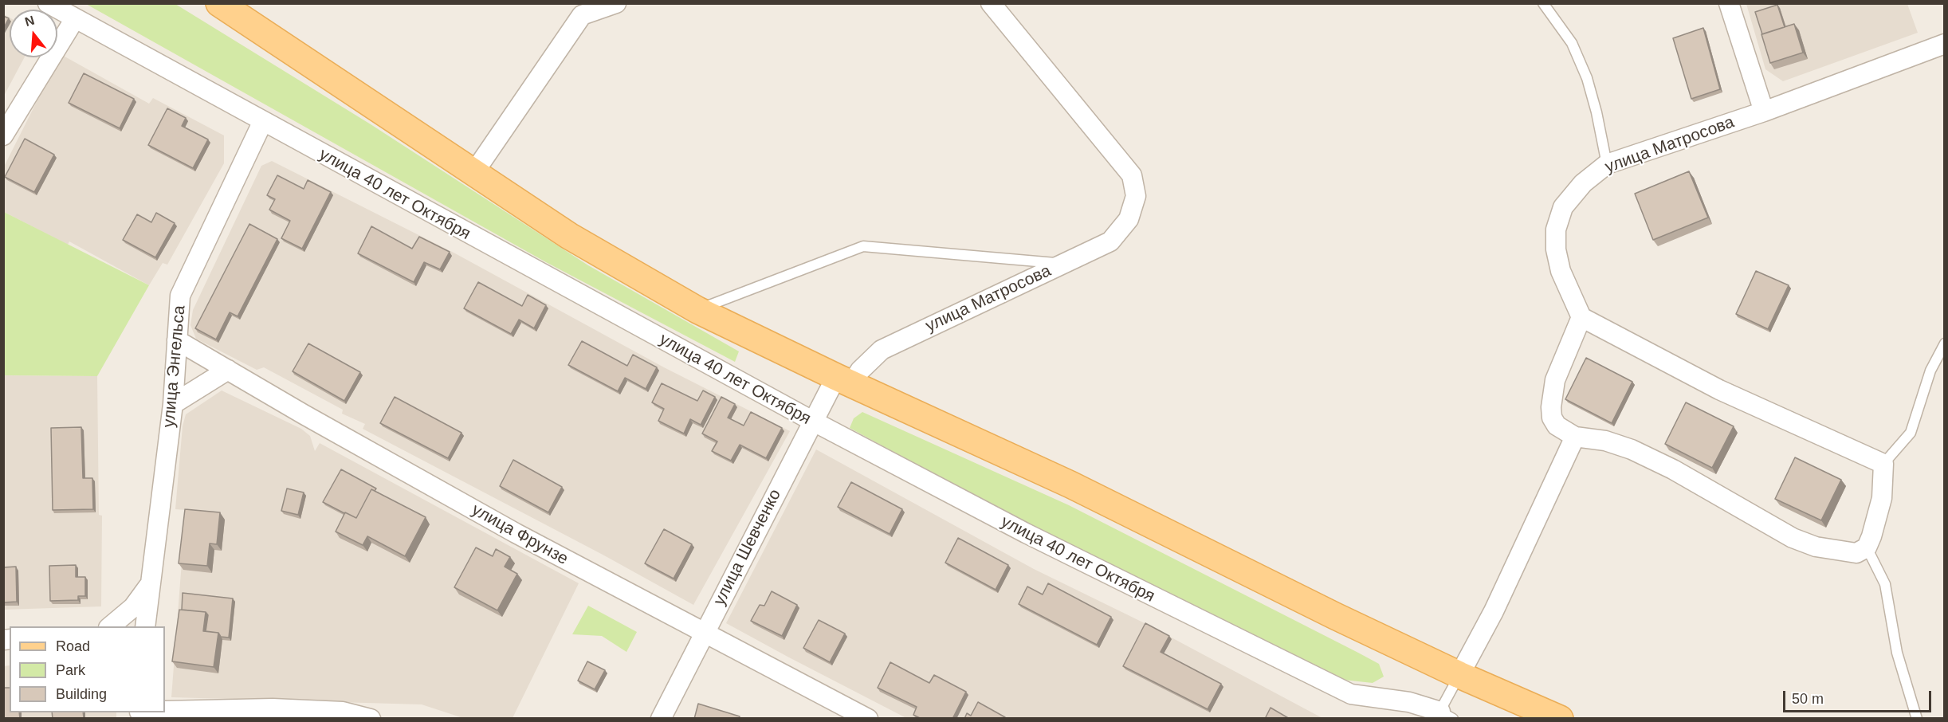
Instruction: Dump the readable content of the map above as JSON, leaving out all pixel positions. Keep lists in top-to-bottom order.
{
  "streets": {
    "street": [
      "улица Матросова",
      "улица 40 лет Октября",
      "улица Энгельса",
      "улица Фрунзе",
      "улица Шевченко"
    ]
  },
  "crossings": [
    ["улица Матросова", "улица Шевченко"],
    ["улица 40 лет Октября", "улица Энгельса"],
    ["улица 40 лет Октября", "улица Шевченко"],
    ["улица Энгельса", "улица Фрунзе"],
    ["улица Фрунзе", "улица Шевченко"]
  ],
  "legend": ["Road", "Park", "Building"],
  "scale_bar": "50 m",
  "north": "top"
}
